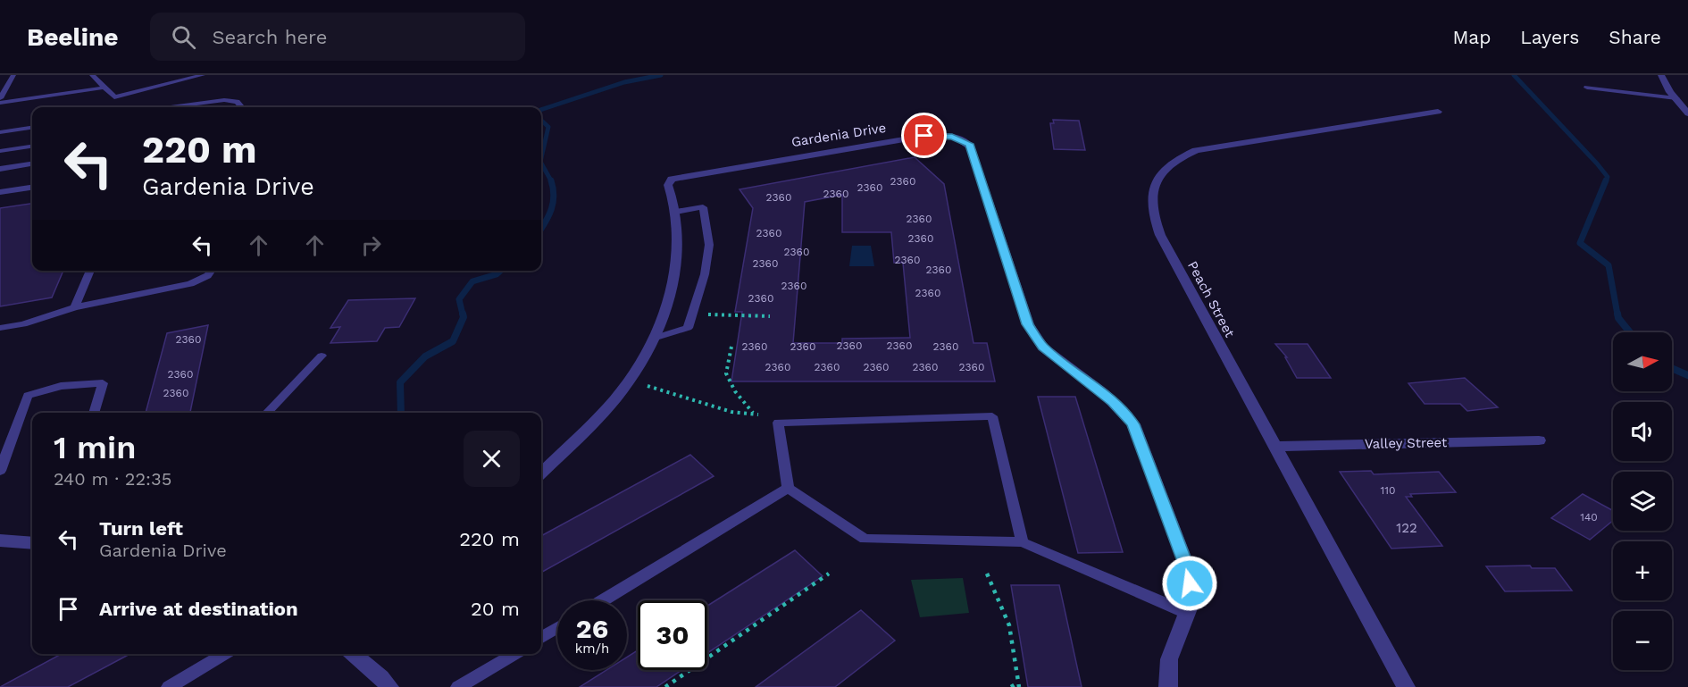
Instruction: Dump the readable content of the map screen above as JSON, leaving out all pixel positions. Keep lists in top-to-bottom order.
{
  "streets": {
    "street": ["Gardenia Drive", "Peach Street", "Valley Street"]
  },
  "crossings": [
    ["Peach Street", "Valley Street"]
  ],
  "house_numbers": [
    "2360",
    "2360",
    "2360",
    "2360",
    "2360",
    "2360",
    "2360",
    "2360",
    "2360",
    "2360",
    "2360",
    "2360",
    "2360",
    "2360",
    "2360",
    "2360",
    "2360",
    "2360",
    "2360",
    "2360",
    "2360",
    "2360",
    "2360",
    "2360",
    "2360",
    "2360",
    "2360",
    "110",
    "140",
    "122"
  ],
  "north": "right",
  "page": {
    "header": "Beeline",
    "search": "Search here",
    "nav": ["Map", "Layers", "Share"],
    "turn": ["220 m", "Gardenia Drive"],
    "map_buttons": ["+", "−"],
    "heading": ["1 min", "240 m · 22:35"],
    "list": [
      {
        "name": "Turn left",
        "note": "Gardenia Drive",
        "value": "220 m"
      },
      {
        "name": "Arrive at destination",
        "value": "20 m"
      }
    ],
    "speed": "26 km/h",
    "limit": "30"
  }
}
